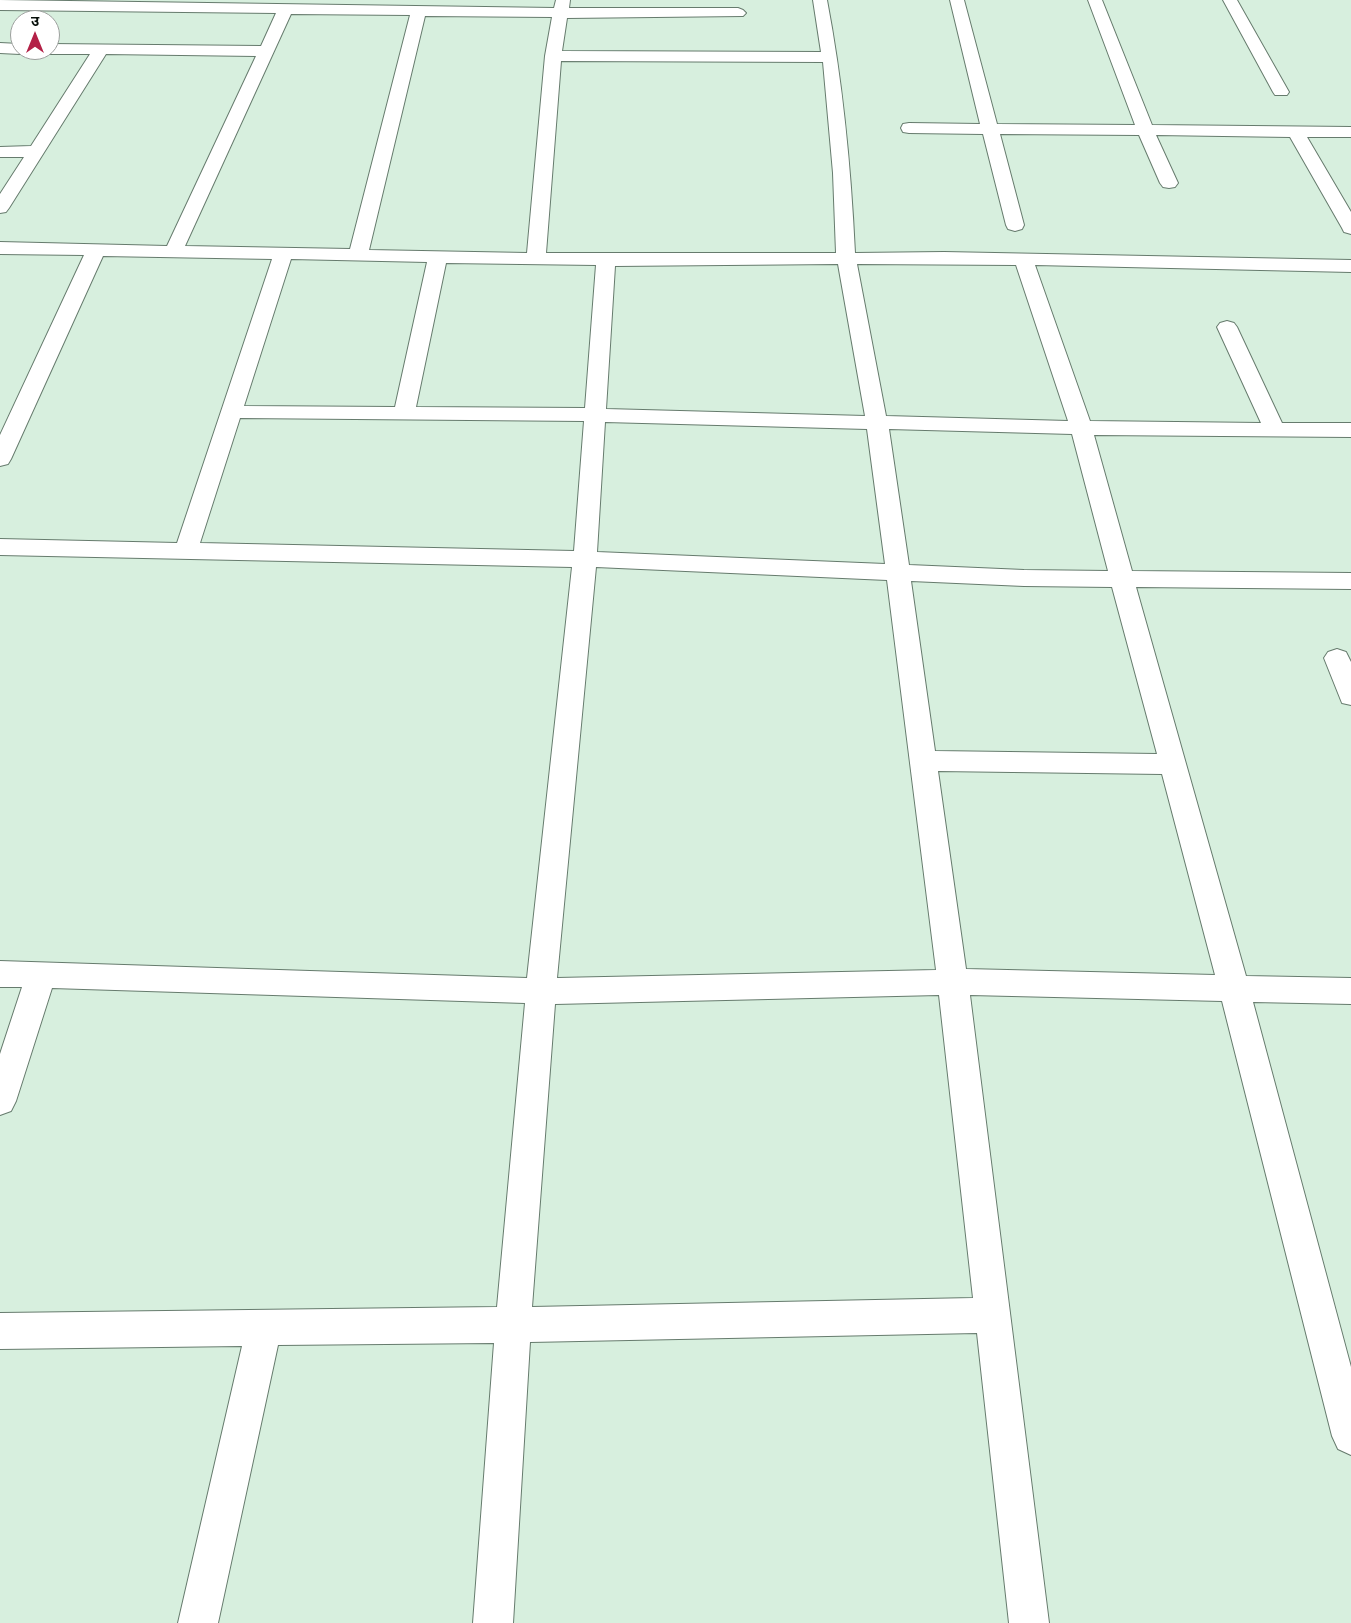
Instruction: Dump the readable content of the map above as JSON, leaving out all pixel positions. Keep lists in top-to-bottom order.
{
  "north": "top"
}
